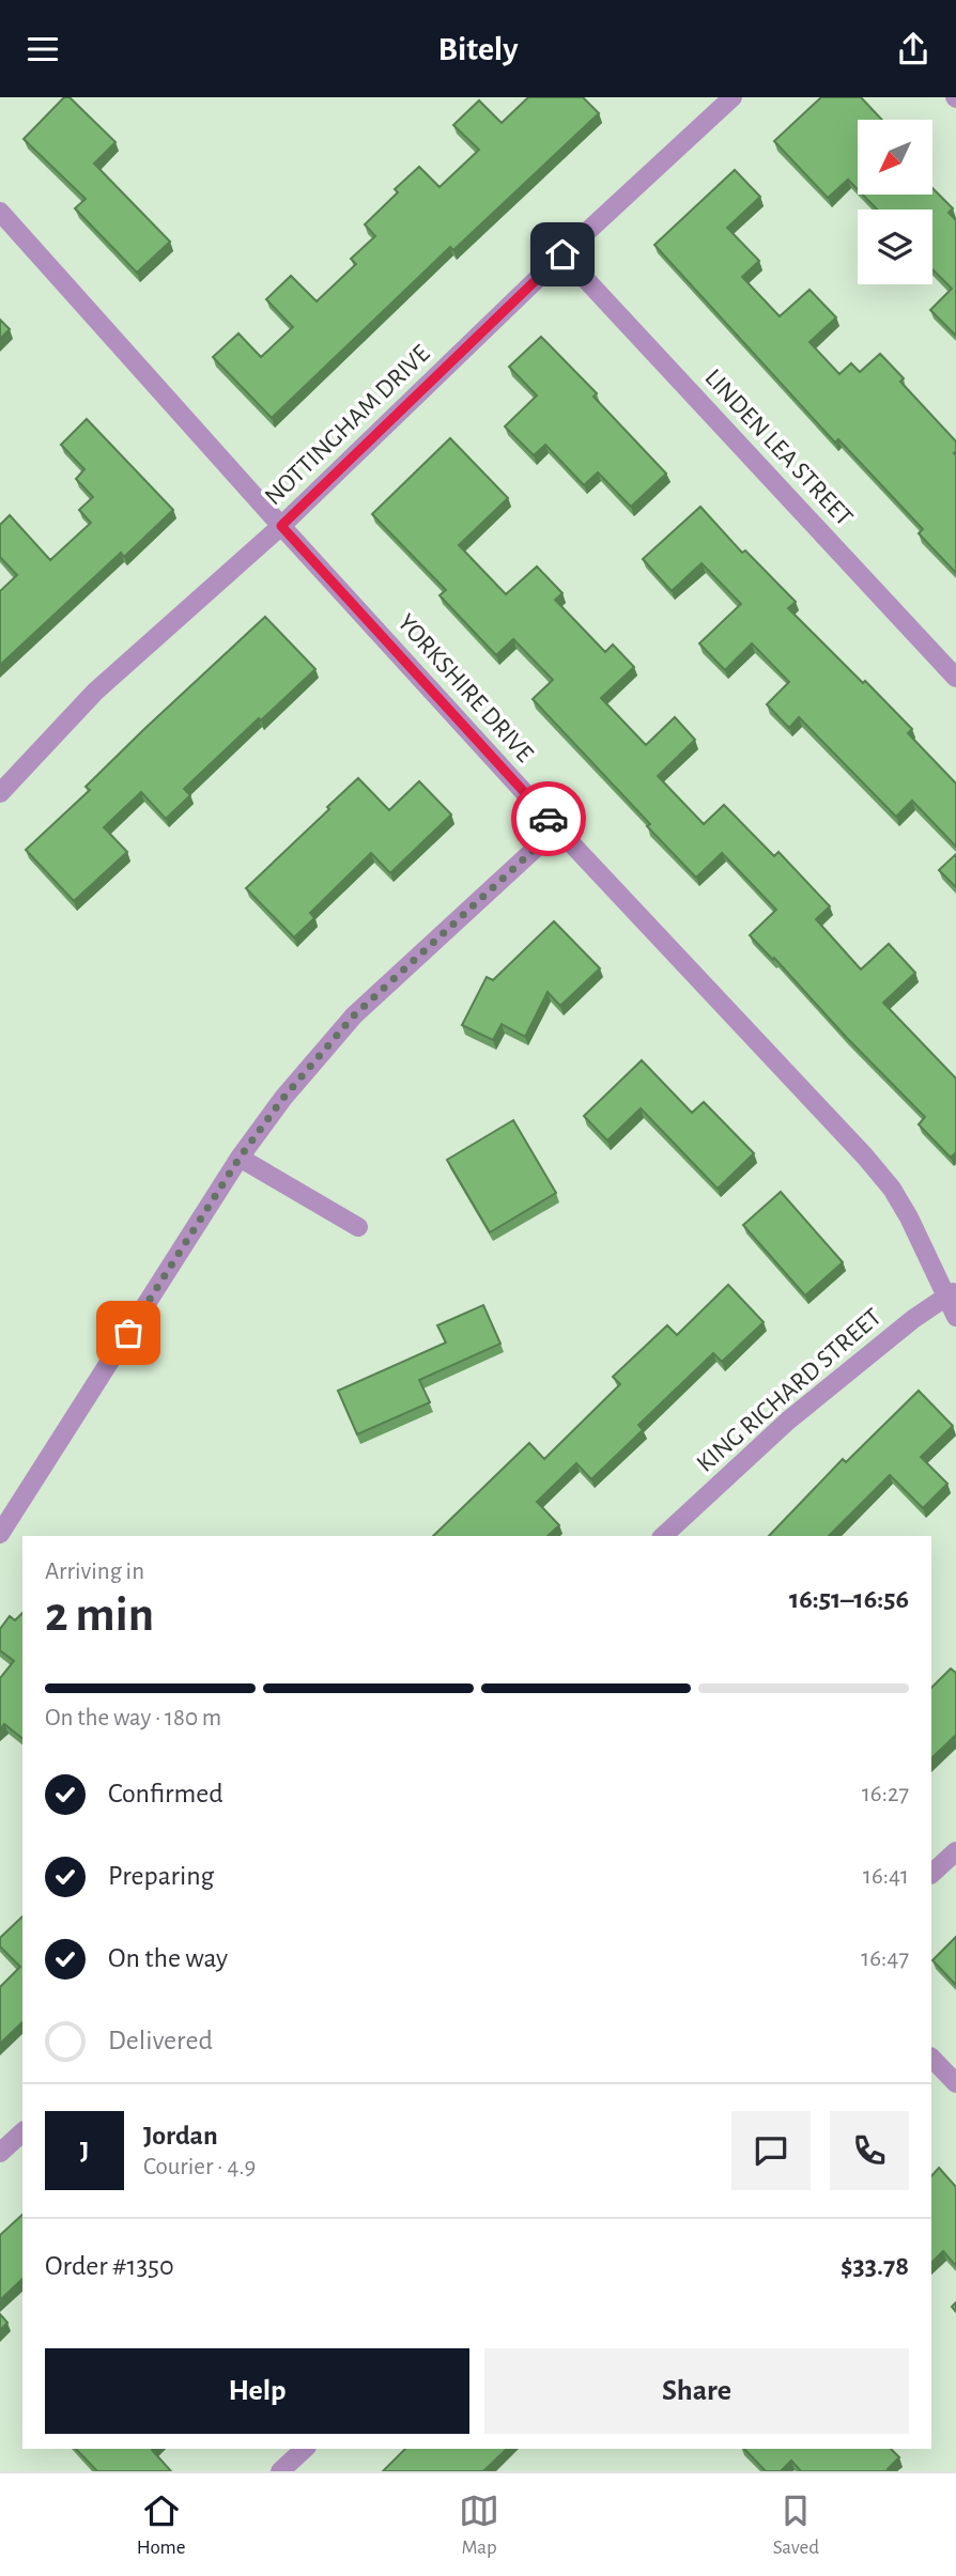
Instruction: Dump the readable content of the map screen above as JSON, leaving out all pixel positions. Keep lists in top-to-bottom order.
{
  "streets": {
    "street": [
      "NOTTINGHAM DRIVE",
      "LINDEN LEA STREET",
      "YORKSHIRE DRIVE",
      "KING RICHARD STREET"
    ]
  },
  "crossings": [
    ["NOTTINGHAM DRIVE", "LINDEN LEA STREET"],
    ["NOTTINGHAM DRIVE", "YORKSHIRE DRIVE"],
    ["YORKSHIRE DRIVE", "KING RICHARD STREET"]
  ],
  "north": "bottom left",
  "page": {
    "header": "Bitely",
    "heading": ["2 min", "Arriving in", "16:51–16:56"],
    "panel": [
      "Jordan",
      "Courier · 4.9",
      "Order #1350",
      "$33.78"
    ],
    "bar": "On the way · 180 m",
    "list": [
      ["Confirmed", "16:27"],
      ["Preparing", "16:41"],
      ["On the way", "16:47"],
      "Delivered"
    ],
    "round": "J",
    "buttons": ["Help", "Share"],
    "tabs": ["Home", "Map", "Saved"]
  }
}
